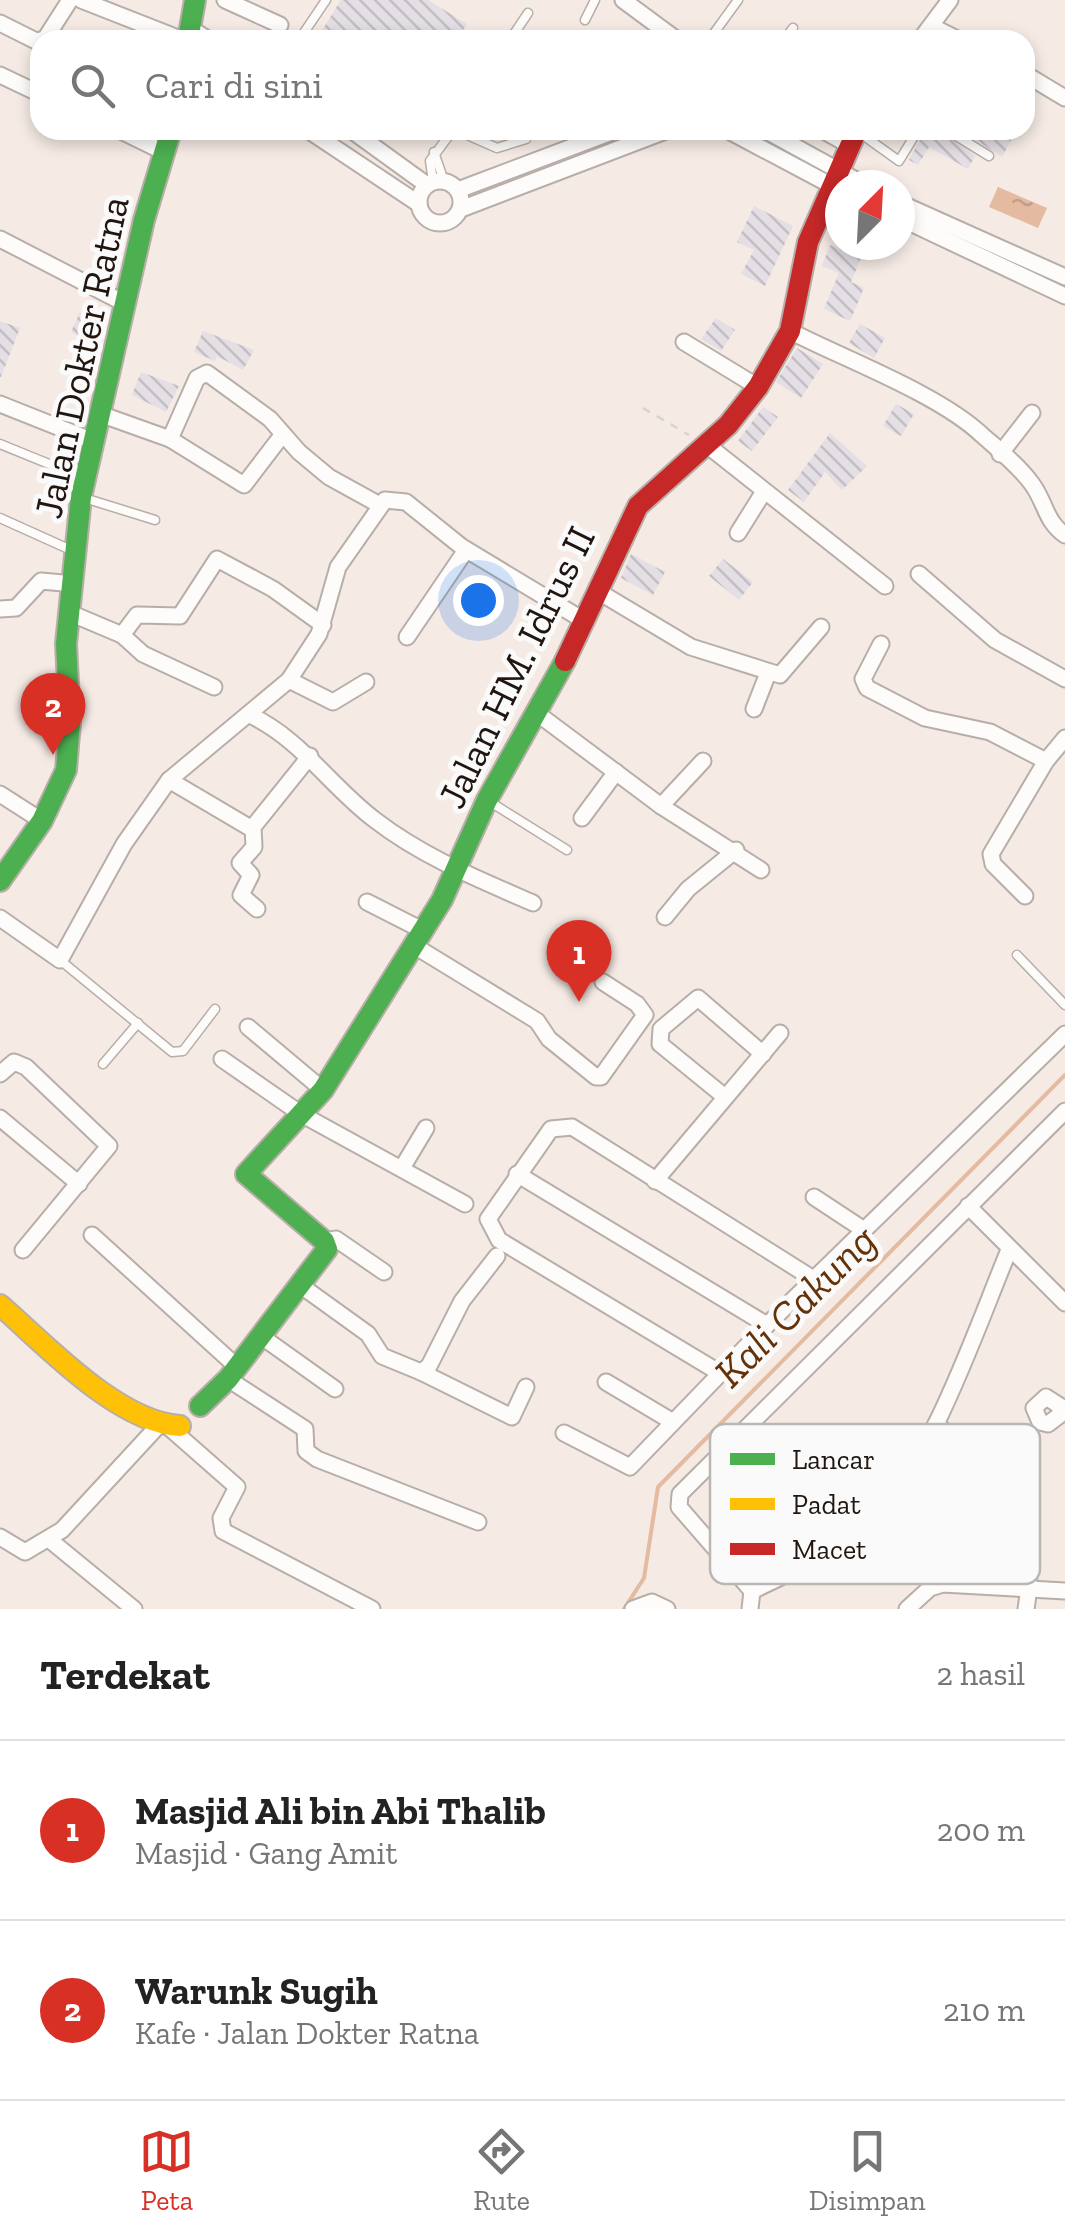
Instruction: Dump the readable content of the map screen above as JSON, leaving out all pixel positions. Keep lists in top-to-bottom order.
{
  "streets": {
    "street": ["Jalan Dokter Ratna", "Jalan HM. Idrus II"]
  },
  "water": ["Kali Cakung"],
  "legend": ["Lancar", "Padat", "Macet"],
  "north": "top right",
  "page": {
    "search": "Cari di sini",
    "pins": ["2", "1"],
    "heading": ["Terdekat", "2 hasil"],
    "list": [
      {
        "mark": "1",
        "name": "Masjid Ali bin Abi Thalib",
        "note": "Masjid · Gang Amit",
        "value": "200 m"
      },
      {
        "mark": "2",
        "name": "Warunk Sugih",
        "note": "Kafe · Jalan Dokter Ratna",
        "value": "210 m"
      }
    ],
    "nav": ["Peta", "Rute", "Disimpan"]
  }
}
